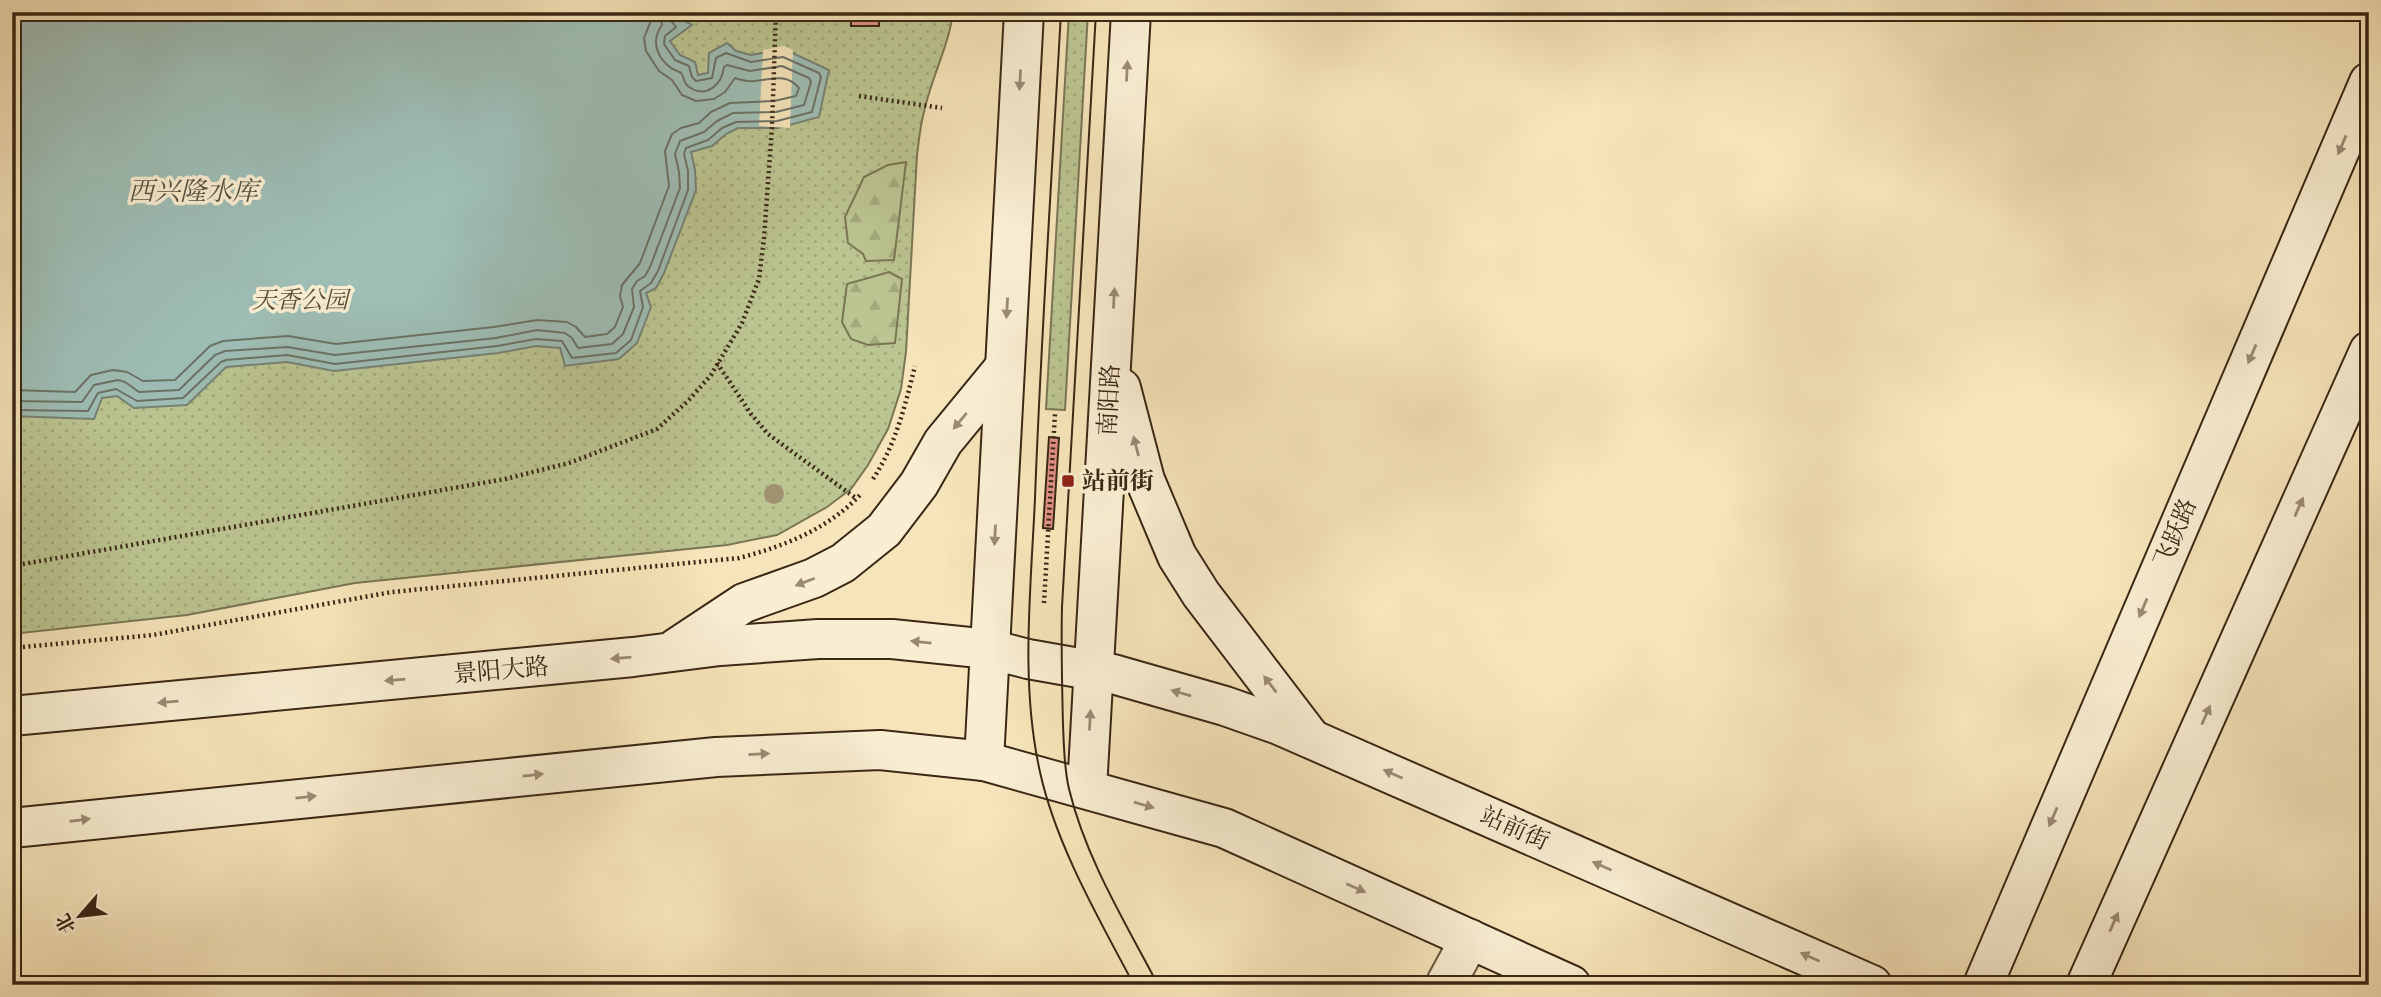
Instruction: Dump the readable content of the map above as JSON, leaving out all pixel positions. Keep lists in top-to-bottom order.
{
  "streets": {
    "main road": [
      "南阳路",
      "飞跃路",
      "景阳大路",
      "站前街"
    ]
  },
  "crossings": [
    ["南阳路", "站前街"],
    ["景阳大路", "站前街"]
  ],
  "water": ["西兴隆水库"],
  "parks": ["天香公园"],
  "places": {
    "transit": ["站前街"]
  },
  "north": "bottom left"
}
